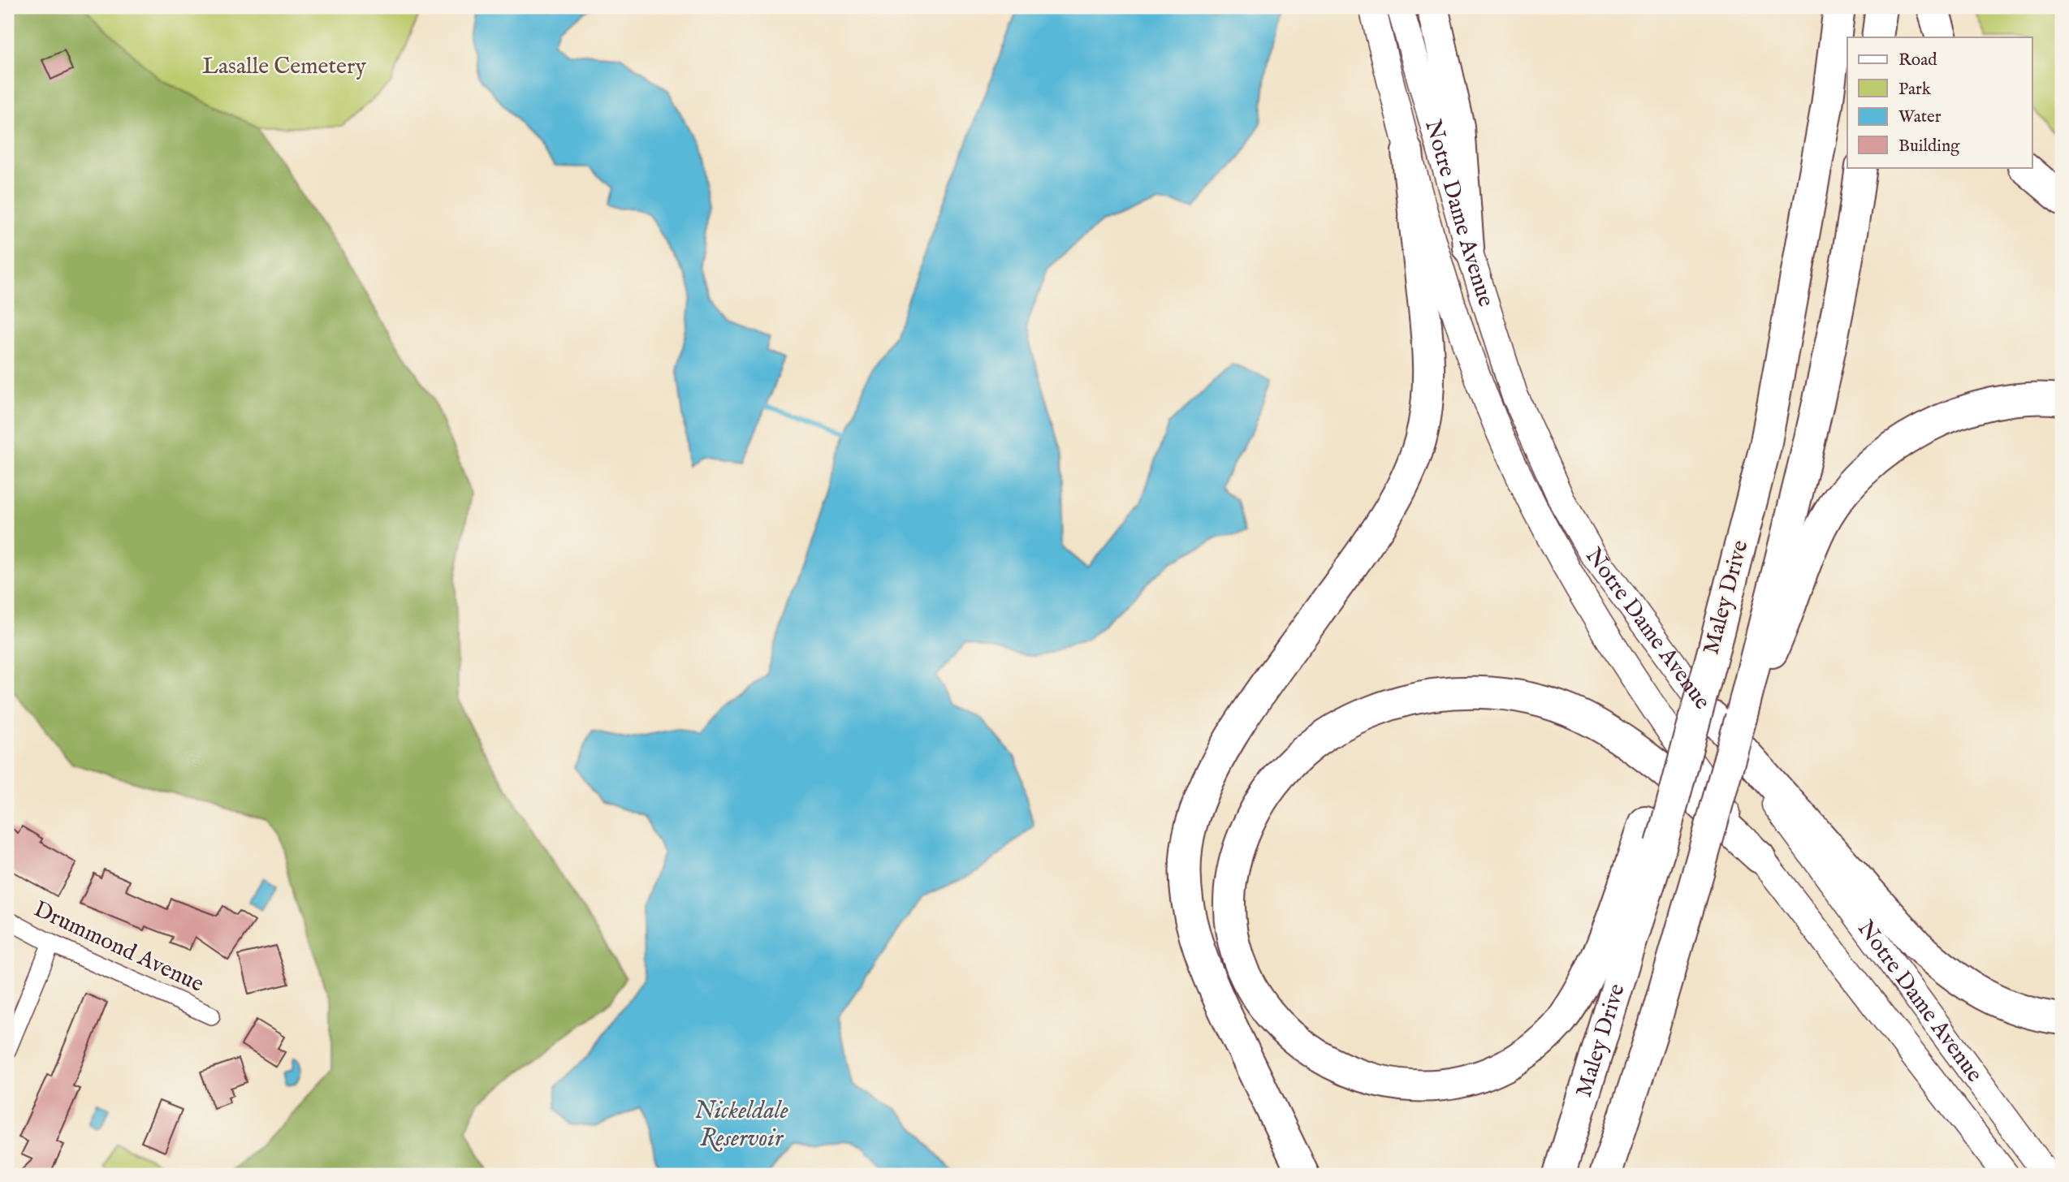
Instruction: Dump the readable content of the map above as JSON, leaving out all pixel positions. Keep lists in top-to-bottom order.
{
  "streets": {
    "highway": ["Maley Drive"],
    "main road": ["Notre Dame Avenue"],
    "street": ["Drummond Avenue"]
  },
  "crossings": [
    ["Notre Dame Avenue", "Maley Drive"]
  ],
  "water": ["Nickeldale Reservoir"],
  "parks": ["Lasalle Cemetery"],
  "legend": [
    "Road",
    "Park",
    "Water",
    "Building"
  ]
}
